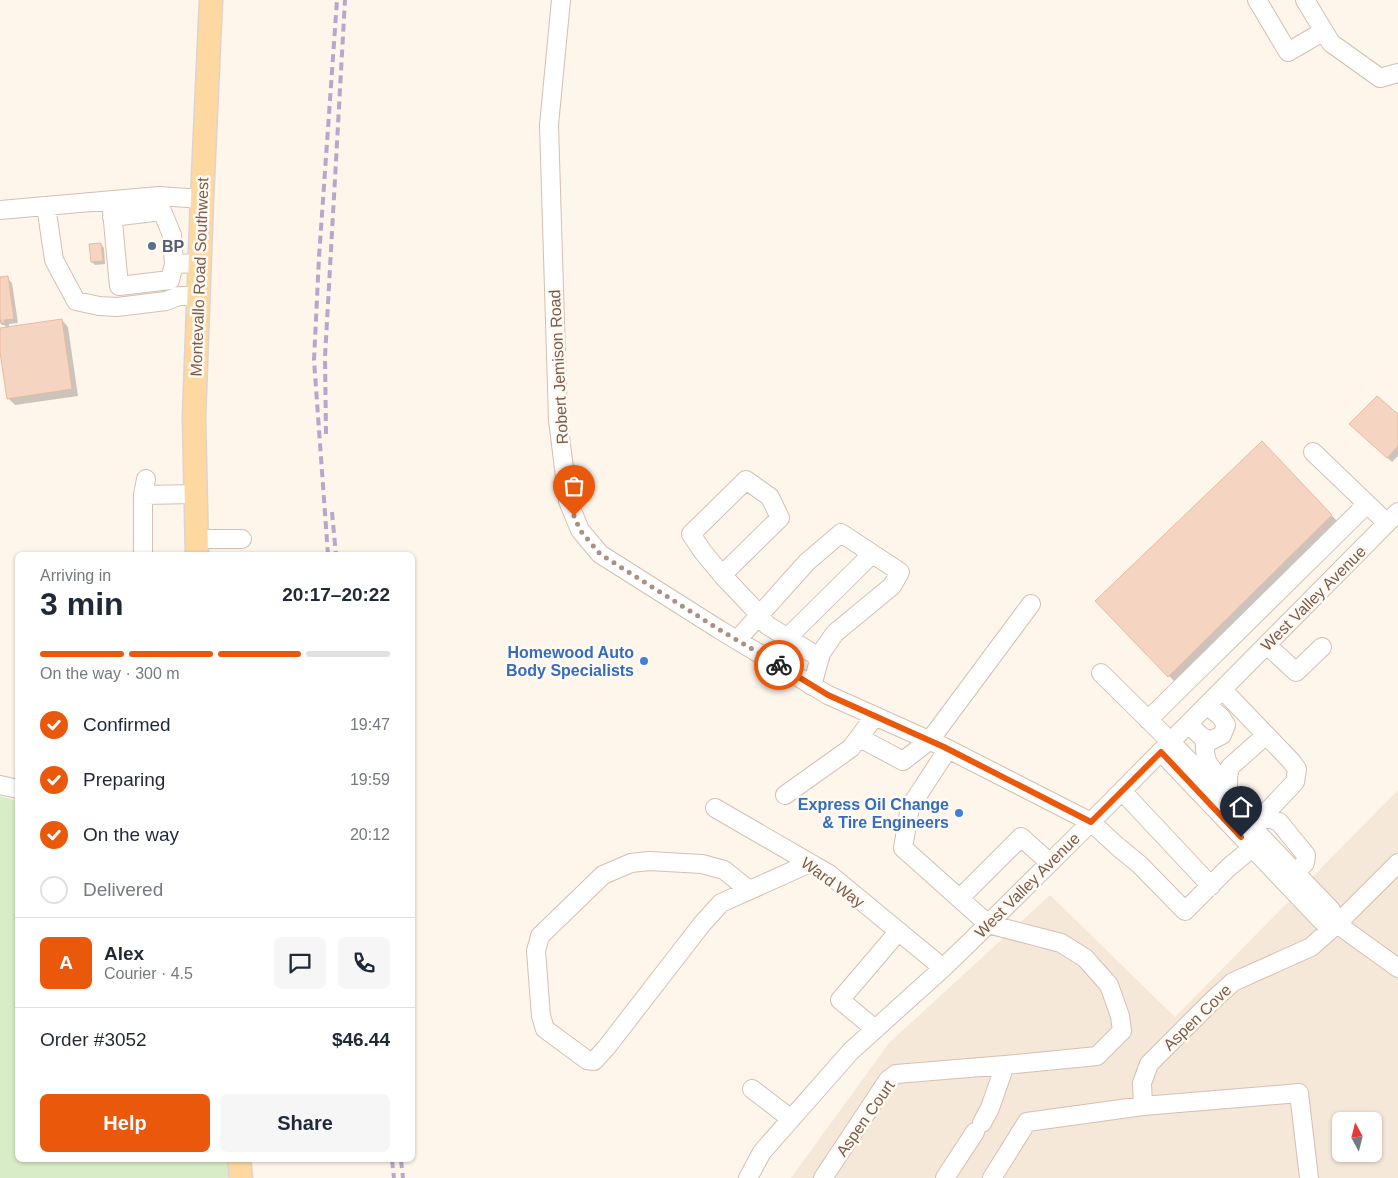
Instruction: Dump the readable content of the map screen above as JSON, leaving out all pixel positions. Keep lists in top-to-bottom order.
{
  "streets": {
    "main road": ["Montevallo Road Southwest"],
    "street": [
      "Robert Jemison Road",
      "West Valley Avenue",
      "Ward Way",
      "Aspen Cove",
      "Aspen Court"
    ]
  },
  "crossings": [
    ["Robert Jemison Road", "West Valley Avenue"],
    ["West Valley Avenue", "Ward Way"],
    ["West Valley Avenue", "Aspen Court"]
  ],
  "places": ["BP", "Homewood Auto Body Specialists", "Express Oil Change & Tire Engineers"],
  "north": "top",
  "page": {
    "heading": ["3 min", "Arriving in", "20:17–20:22"],
    "panel": [
      "Alex",
      "Courier · 4.5",
      "Order #3052",
      "$46.44"
    ],
    "bar": "On the way · 300 m",
    "list": [
      ["Confirmed", "19:47"],
      ["Preparing", "19:59"],
      ["On the way", "20:12"],
      "Delivered"
    ],
    "round": "A",
    "buttons": ["Help", "Share"]
  }
}
